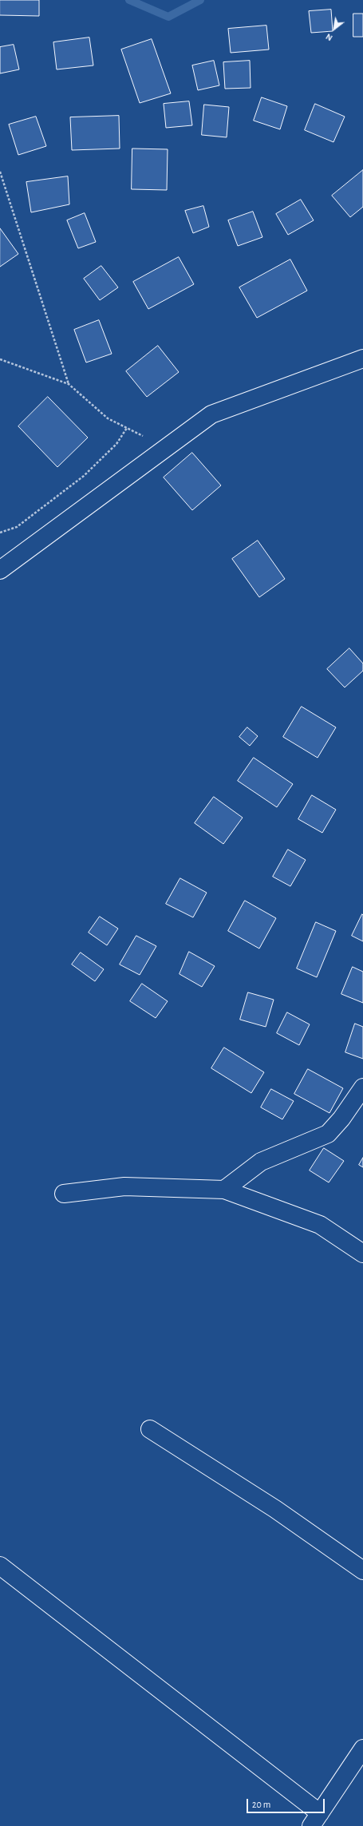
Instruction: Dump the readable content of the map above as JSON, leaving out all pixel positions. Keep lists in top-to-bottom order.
{
  "scale_bar": "20 m",
  "north": "bottom left"
}
